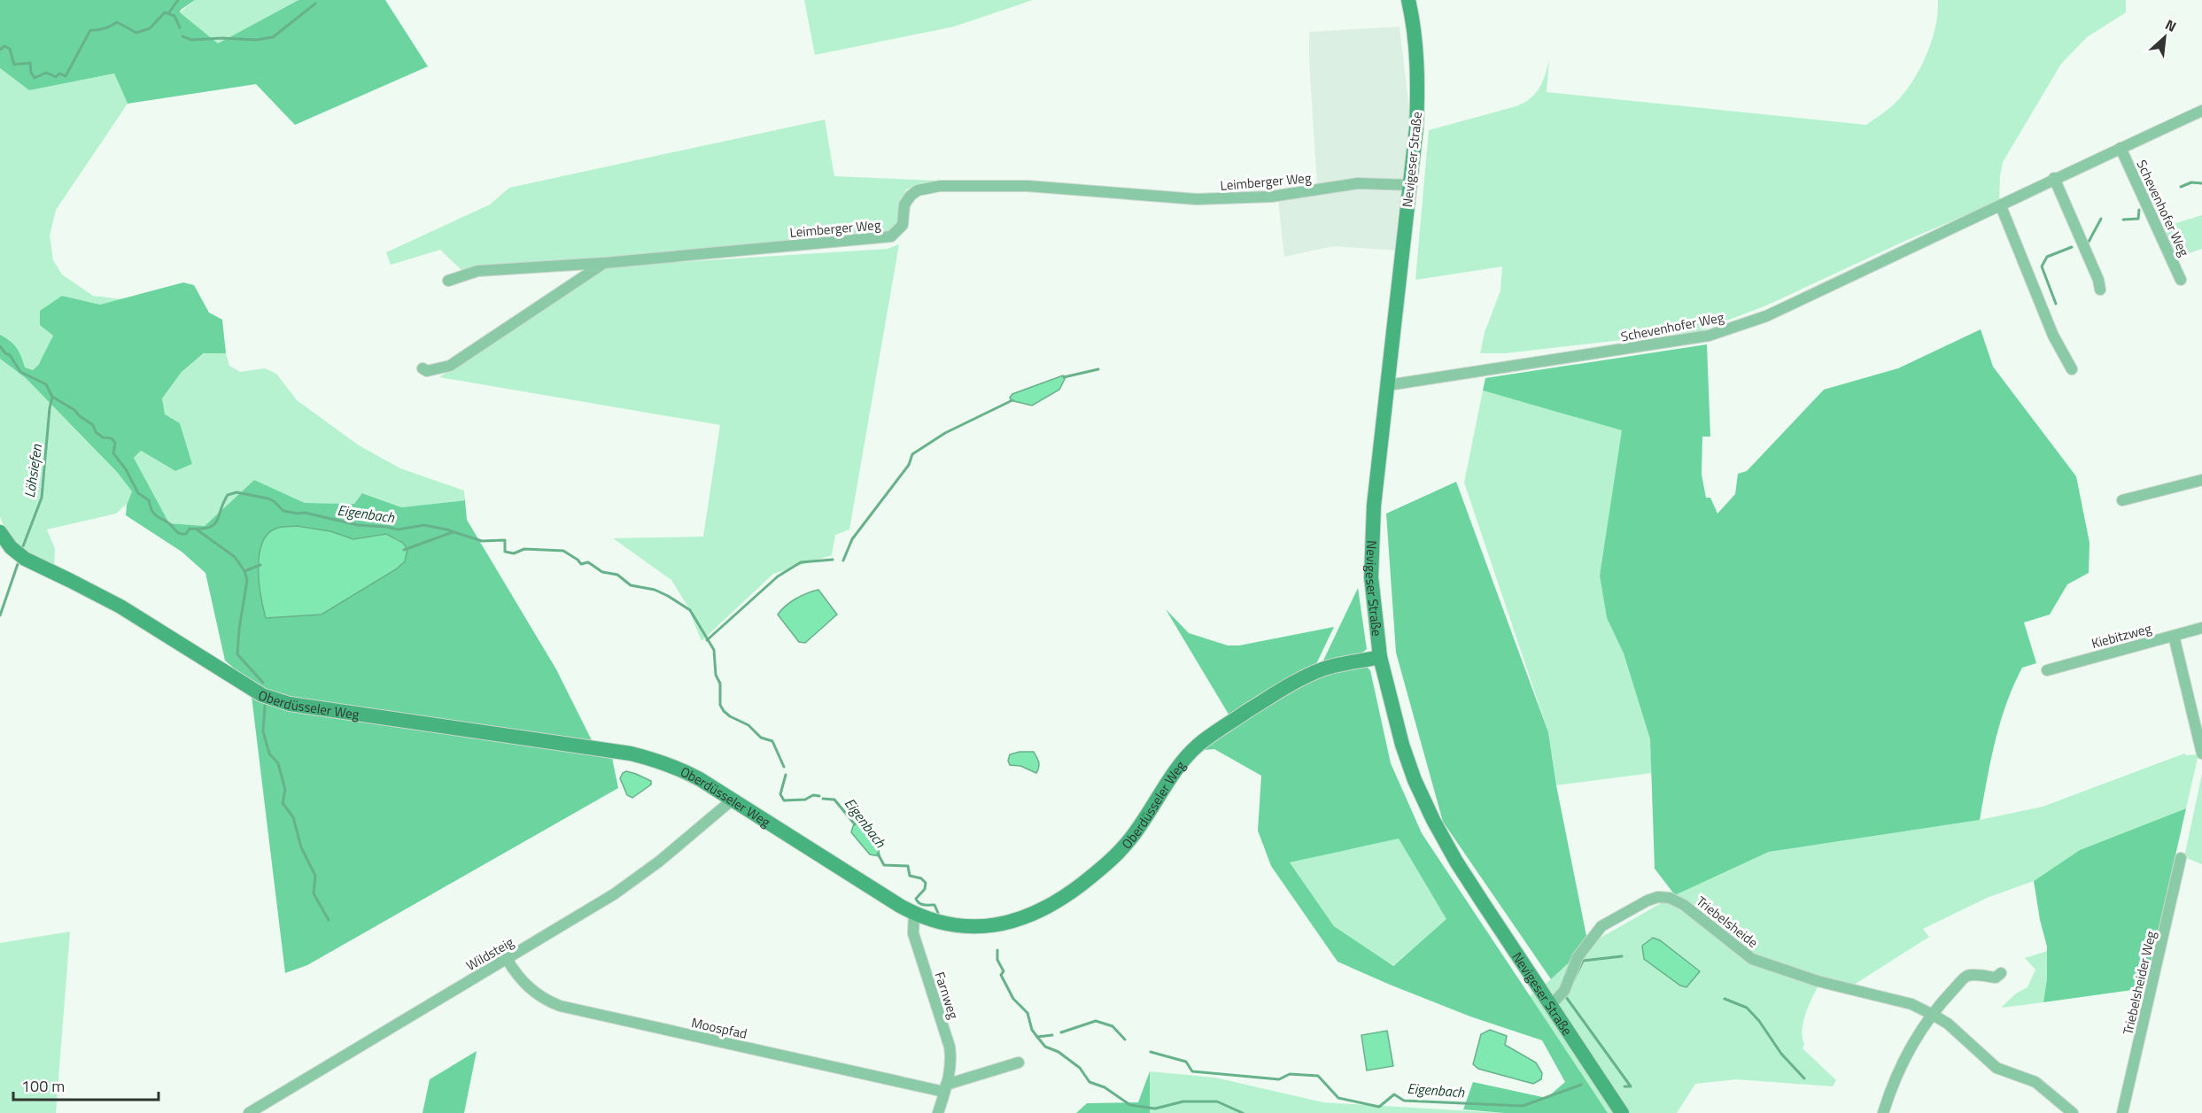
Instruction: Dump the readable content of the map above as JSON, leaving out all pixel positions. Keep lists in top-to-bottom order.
{
  "streets": {
    "street": [
      "Nevigeser Straße",
      "Leimberger Weg",
      "Schevenhofer Weg",
      "Kiebitzweg",
      "Oberdüsseler Weg",
      "Triebelsheide",
      "Wildsteig",
      "Triebelsheider Weg",
      "Farnweg",
      "Moospfad"
    ]
  },
  "crossings": [
    ["Nevigeser Straße", "Leimberger Weg"],
    ["Nevigeser Straße", "Schevenhofer Weg"],
    ["Nevigeser Straße", "Oberdüsseler Weg"],
    ["Nevigeser Straße", "Triebelsheide"],
    ["Oberdüsseler Weg", "Wildsteig"],
    ["Oberdüsseler Weg", "Farnweg"],
    ["Wildsteig", "Moospfad"],
    ["Farnweg", "Moospfad"]
  ],
  "water": ["Löhsiefen", "Eigenbach"],
  "scale_bar": "100 m",
  "north": "top right"
}
